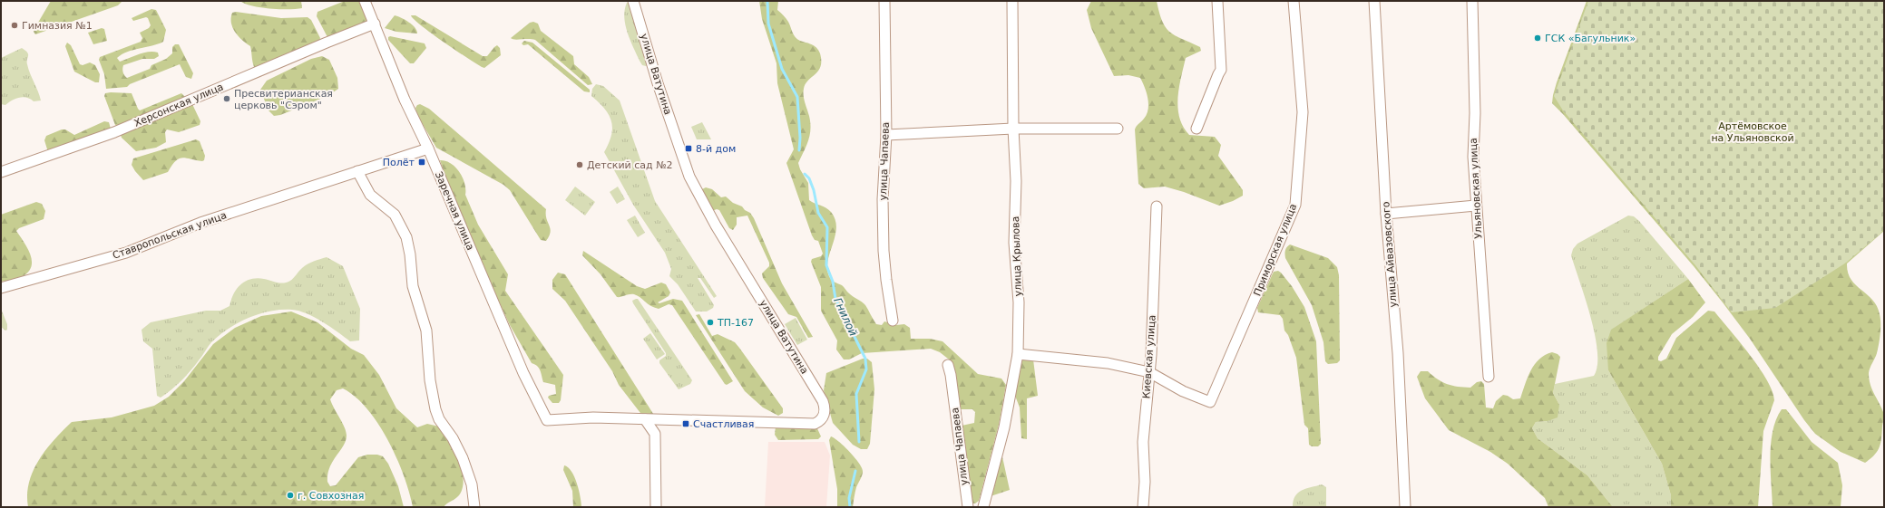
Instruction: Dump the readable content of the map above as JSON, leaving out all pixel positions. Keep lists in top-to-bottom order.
{
  "streets": {
    "street": [
      "улица Ватутина",
      "Херсонская улица",
      "улица Чапаева",
      "Ульяновская улица",
      "Заречная улица",
      "Ставропольская улица",
      "Приморская улица",
      "улица Айвазовского",
      "улица Крылова",
      "Киевская улица"
    ]
  },
  "crossings": [
    ["улица Ватутина", "Заречная улица"],
    ["Херсонская улица", "Заречная улица"],
    ["Заречная улица", "Ставропольская улица"],
    ["Приморская улица", "Киевская улица"]
  ],
  "water": ["Гнилой"],
  "parks": ["Артёмовское на Ульяновской"],
  "places": {
    "other": [
      "Гимназия №1",
      "ГСК «Багульник»",
      "Пресвитерианская церковь \"Сэром\"",
      "Детский сад №2",
      "ТП-167",
      "г. Совхозная"
    ],
    "transit": ["8-й дом", "Полёт", "Счастливая"]
  }
}
